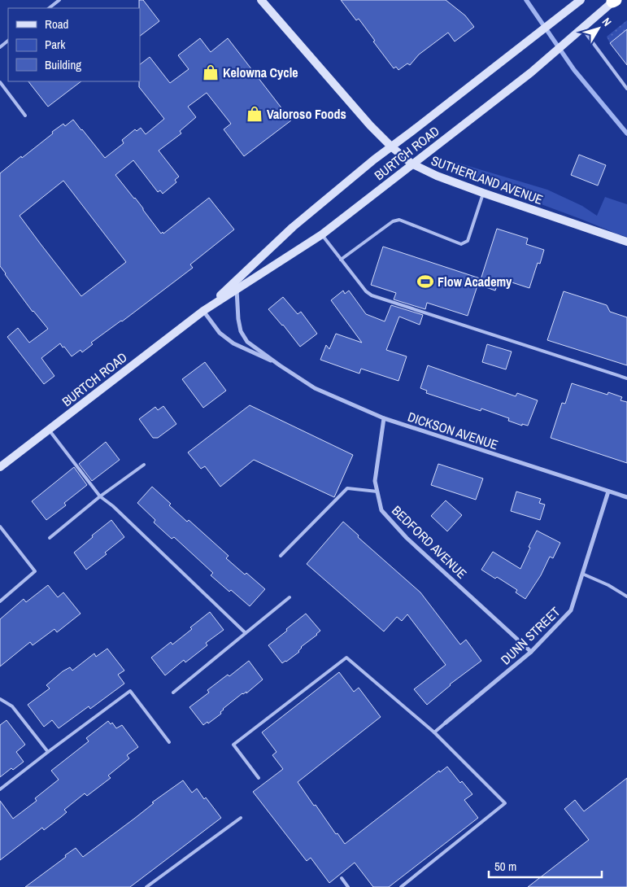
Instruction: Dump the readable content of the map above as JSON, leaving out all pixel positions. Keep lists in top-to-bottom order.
{
  "streets": {
    "main road": ["BURTCH ROAD", "SUTHERLAND AVENUE"],
    "street": ["DICKSON AVENUE", "BEDFORD AVENUE", "DUNN STREET"]
  },
  "crossings": [
    ["BURTCH ROAD", "SUTHERLAND AVENUE"],
    ["BURTCH ROAD", "DICKSON AVENUE"],
    ["DICKSON AVENUE", "BEDFORD AVENUE"],
    ["DICKSON AVENUE", "DUNN STREET"],
    ["BEDFORD AVENUE", "DUNN STREET"]
  ],
  "places": {
    "shop": ["Kelowna Cycle", "Valoroso Foods"],
    "sports": ["Flow Academy"]
  },
  "legend": ["Road", "Park", "Building"],
  "scale_bar": "50 m",
  "north": "top right"
}
